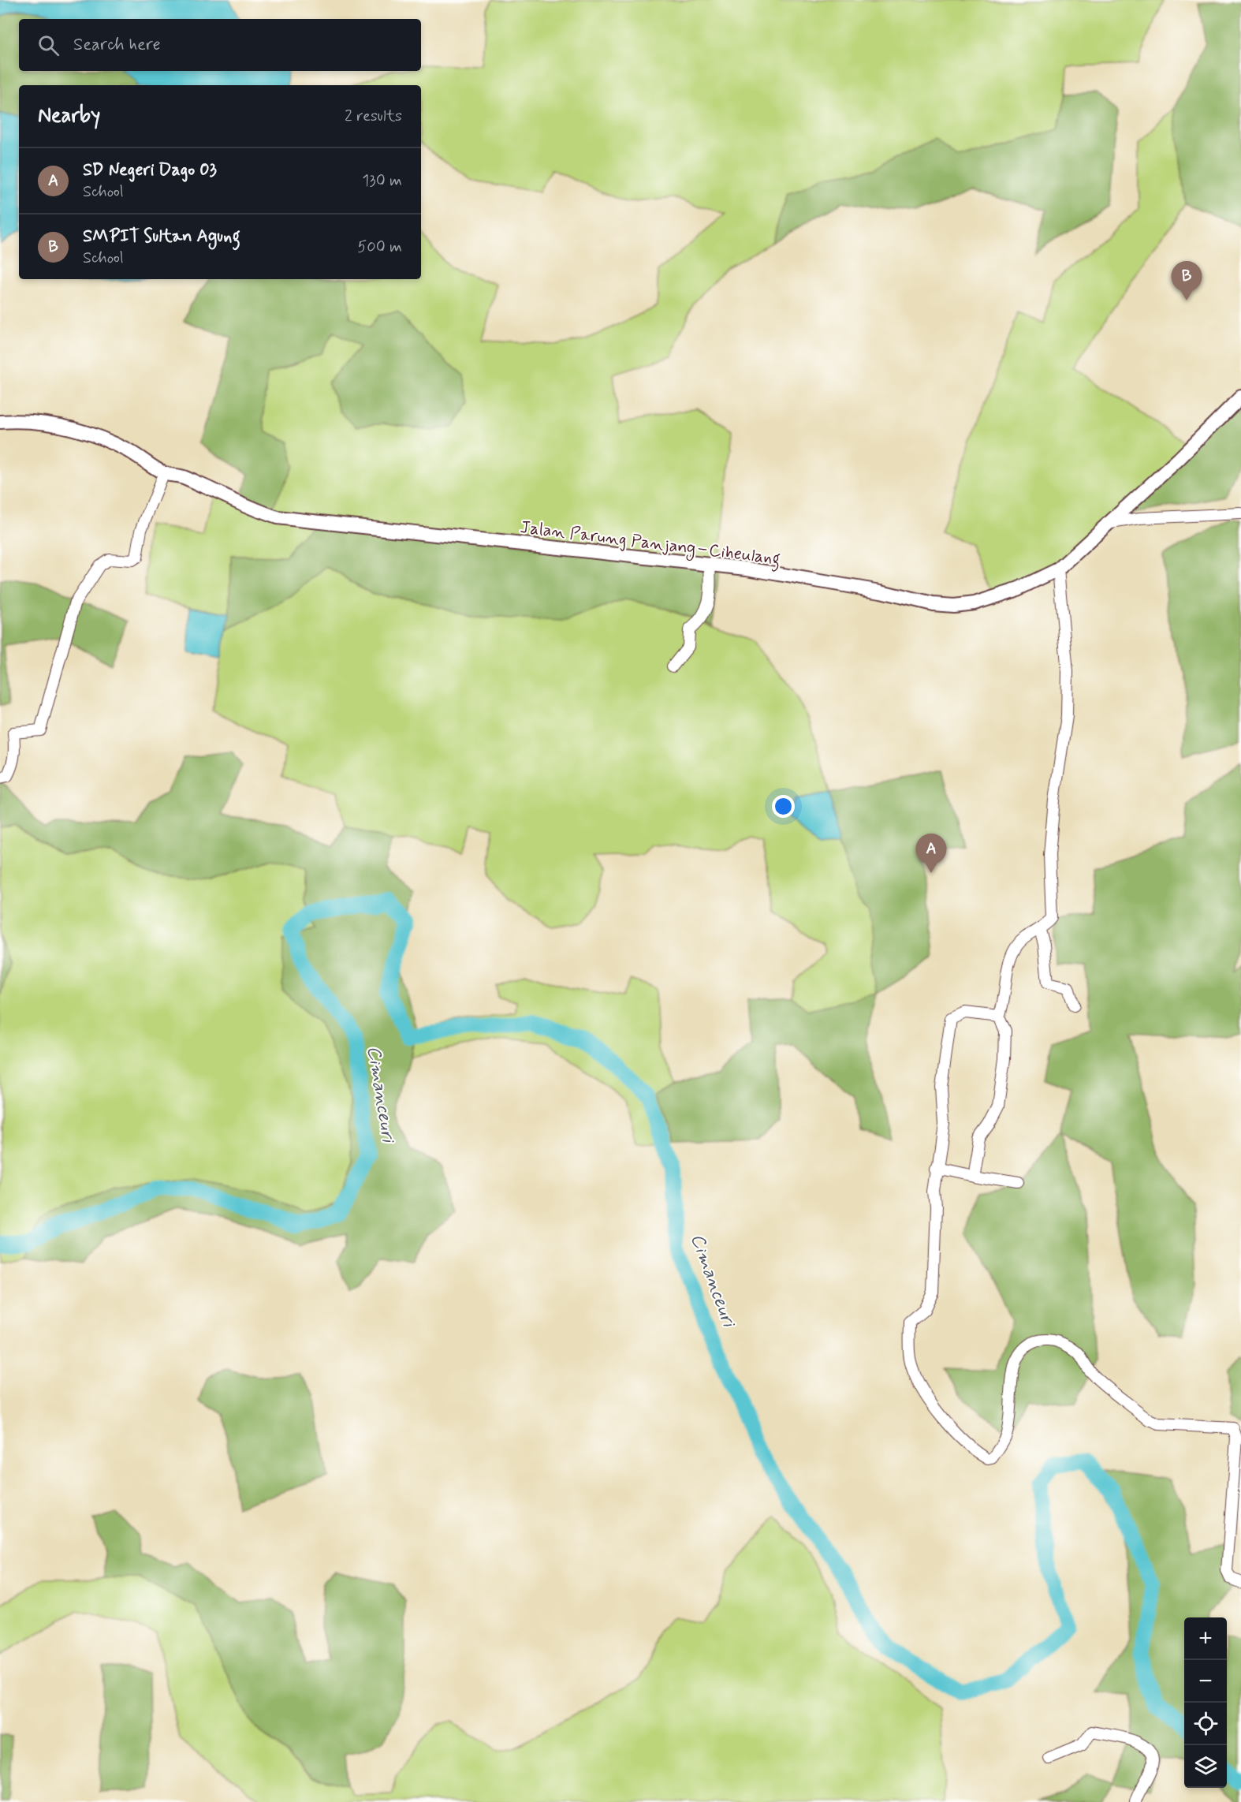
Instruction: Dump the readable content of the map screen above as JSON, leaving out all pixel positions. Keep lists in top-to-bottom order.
{
  "streets": {
    "street": ["Jalan Parung Panjang–Ciheulang"]
  },
  "water": ["Cimanceuri"],
  "page": {
    "search": "Search here",
    "heading": ["Nearby", "2 results"],
    "list": [
      {
        "mark": "A",
        "name": "SD Negeri Dago 03",
        "note": "School",
        "value": "130 m"
      },
      {
        "mark": "B",
        "name": "SMPIT Sultan Agung",
        "note": "School",
        "value": "500 m"
      }
    ],
    "pins": ["B", "A"],
    "map_buttons": ["+", "−"]
  }
}
